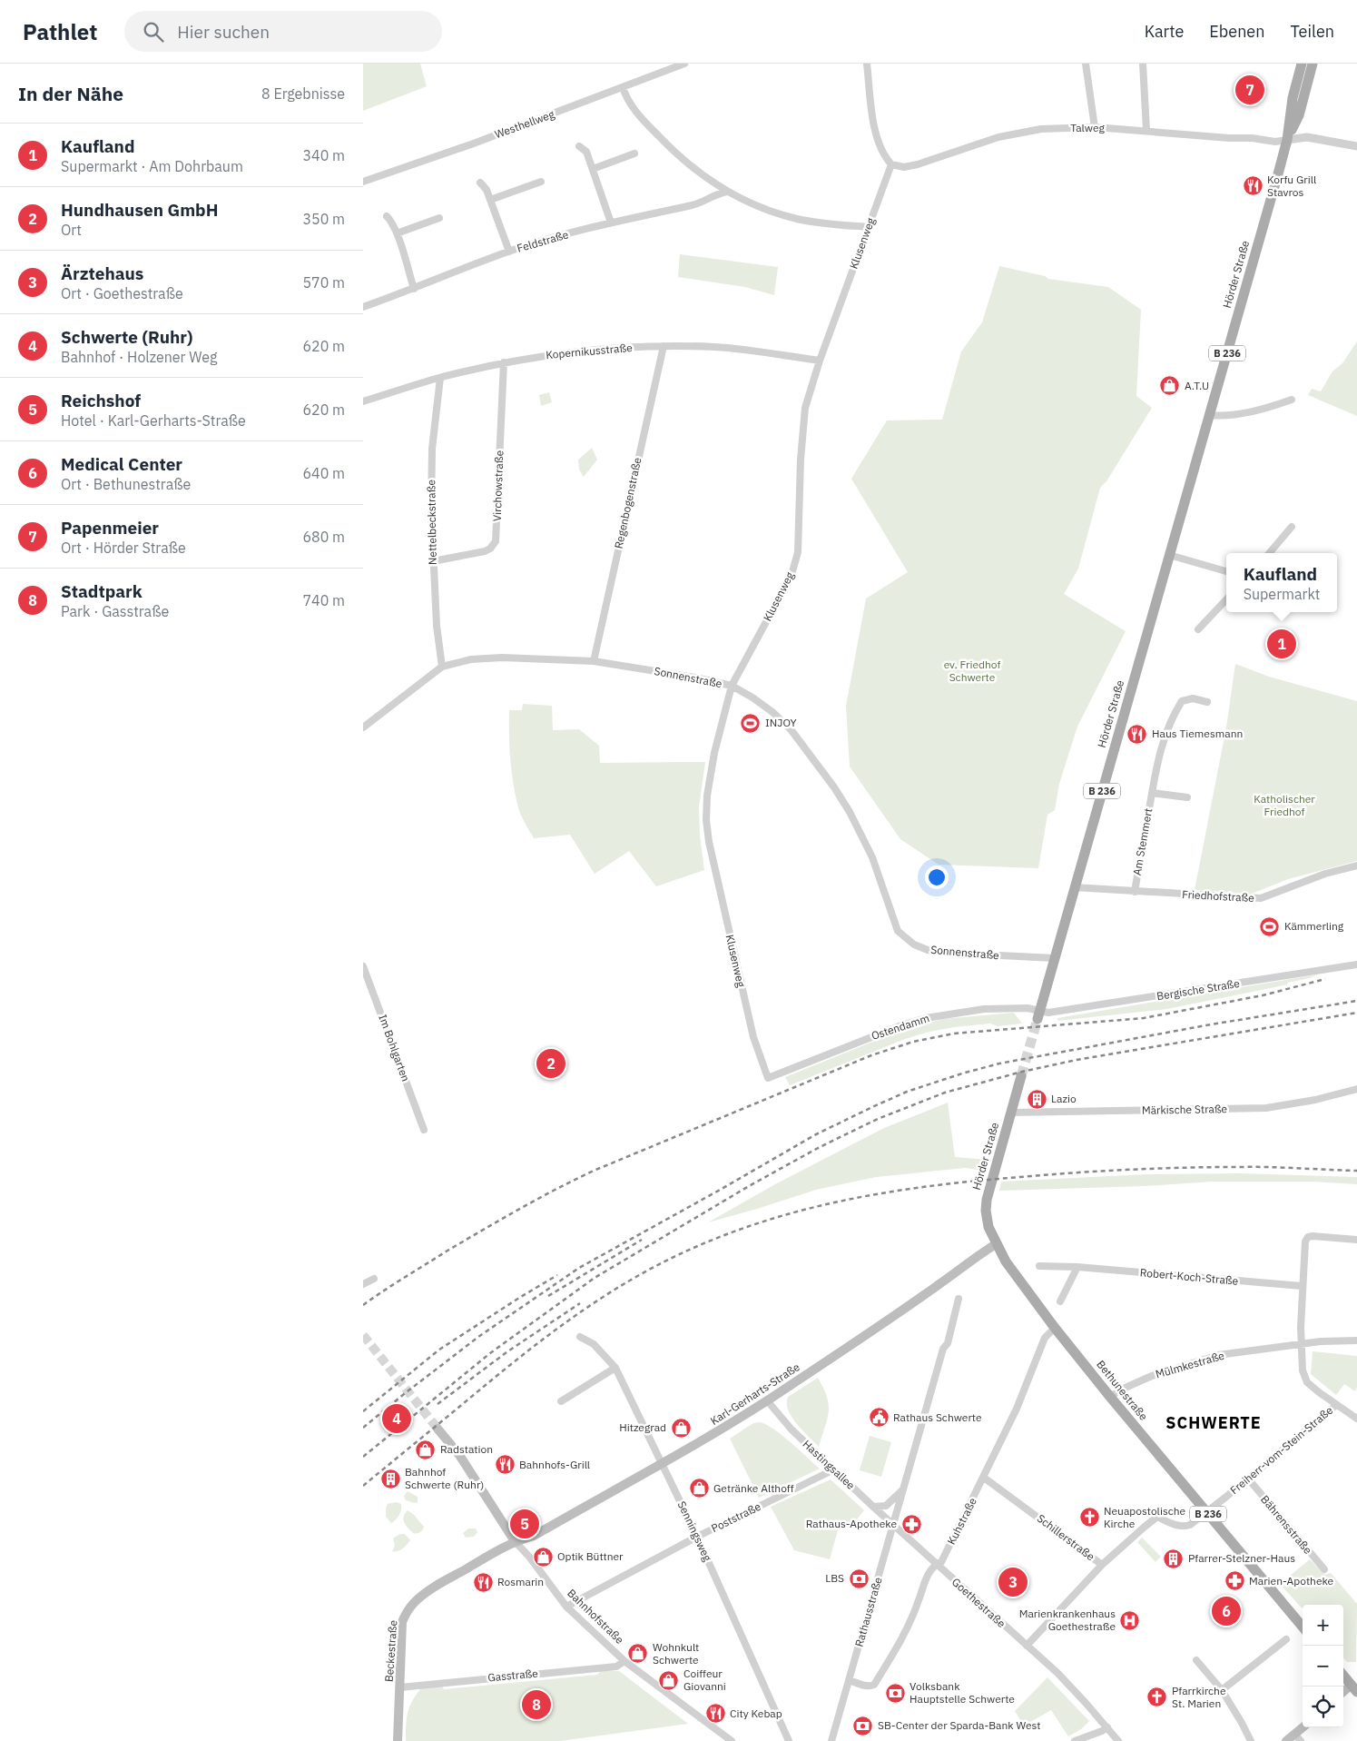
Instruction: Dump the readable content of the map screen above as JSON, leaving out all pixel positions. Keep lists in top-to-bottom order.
{
  "streets": {
    "main road": [
      "Hörder Straße",
      "B 236",
      "Bethunestraße",
      "Karl-Gerharts-Straße",
      "Bahnhofstraße",
      "Beckestraße"
    ],
    "street": [
      "Westhellweg",
      "Talweg",
      "Feldstraße",
      "Klusenweg",
      "Kopernikusstraße",
      "Virchowstraße",
      "Regenbogenstraße",
      "Nettelbeckstraße",
      "Sonnenstraße",
      "Am Stemmert",
      "Friedhofstraße",
      "Bergische Straße",
      "Ostendamm",
      "Im Bohlgarten",
      "Märkische Straße",
      "Robert-Koch-Straße",
      "Mülmkestraße",
      "Freiherr-vom-Stein-Straße",
      "Hastingsallee",
      "Poststraße",
      "Kuhstraße",
      "Bährensstraße",
      "Senningsweg",
      "Schillerstraße",
      "Goethestraße",
      "Rathausstraße",
      "Gasstraße"
    ]
  },
  "crossings": [
    ["Talweg", "Klusenweg"],
    ["Talweg", "Hörder Straße"],
    ["Klusenweg", "Kopernikusstraße"],
    ["Klusenweg", "Sonnenstraße"],
    ["Klusenweg", "Ostendamm"],
    ["Hörder Straße", "Sonnenstraße"],
    ["Hörder Straße", "Friedhofstraße"],
    ["Hörder Straße", "Bergische Straße"],
    ["Hörder Straße", "Ostendamm"],
    ["Hörder Straße", "Märkische Straße"],
    ["Hörder Straße", "Bethunestraße"],
    ["Hörder Straße", "Karl-Gerharts-Straße"],
    ["Kopernikusstraße", "Virchowstraße"],
    ["Kopernikusstraße", "Regenbogenstraße"],
    ["Kopernikusstraße", "Nettelbeckstraße"],
    ["Virchowstraße", "Nettelbeckstraße"],
    ["Regenbogenstraße", "Sonnenstraße"],
    ["Nettelbeckstraße", "Sonnenstraße"],
    ["Am Stemmert", "Friedhofstraße"],
    ["Bergische Straße", "Ostendamm"],
    ["Mülmkestraße", "Bethunestraße"],
    ["Bethunestraße", "Karl-Gerharts-Straße"],
    ["Bethunestraße", "Freiherr-vom-Stein-Straße"],
    ["Bethunestraße", "Kuhstraße"],
    ["Karl-Gerharts-Straße", "Hastingsallee"],
    ["Karl-Gerharts-Straße", "Senningsweg"],
    ["Karl-Gerharts-Straße", "Bahnhofstraße"],
    ["Karl-Gerharts-Straße", "Beckestraße"],
    ["Freiherr-vom-Stein-Straße", "Bährensstraße"],
    ["Freiherr-vom-Stein-Straße", "Schillerstraße"],
    ["Hastingsallee", "Poststraße"],
    ["Hastingsallee", "Goethestraße"],
    ["Hastingsallee", "Rathausstraße"],
    ["Poststraße", "Senningsweg"],
    ["Poststraße", "Bahnhofstraße"],
    ["Kuhstraße", "Schillerstraße"],
    ["Kuhstraße", "Goethestraße"],
    ["Kuhstraße", "Rathausstraße"],
    ["Schillerstraße", "Goethestraße"],
    ["Goethestraße", "Rathausstraße"],
    ["Bahnhofstraße", "Beckestraße"],
    ["Bahnhofstraße", "Gasstraße"],
    ["Beckestraße", "Gasstraße"]
  ],
  "districts": ["SCHWERTE"],
  "parks": ["ev. Friedhof Schwerte", "Katholischer Friedhof"],
  "places": {
    "restaurant": [
      "Korfu Grill Stavros",
      "Haus Tiemesmann",
      "Bahnhofs-Grill",
      "Rosmarin",
      "City Kebap"
    ],
    "shop": [
      "A.T.U",
      "Hitzegrad",
      "Radstation",
      "Getränke Althoff",
      "Optik Büttner",
      "Wohnkult Schwerte",
      "Coiffeur Giovanni"
    ],
    "sports": ["INJOY", "Kämmerling"],
    "building": ["Lazio", "Bahnhof Schwerte (Ruhr)", "Pfarrer-Stelzner-Haus"],
    "public building": ["Rathaus Schwerte"],
    "church": ["Neuapostolische Kirche", "Pfarrkirche St. Marien"],
    "pharmacy": ["Rathaus-Apotheke", "Marien-Apotheke"],
    "bank": ["LBS", "Volksbank Hauptstelle Schwerte", "SB-Center der Sparda-Bank West"],
    "hospital": ["Marienkrankenhaus Goethestraße"]
  },
  "page": {
    "header": "Pathlet",
    "search": "Hier suchen",
    "nav": ["Karte", "Ebenen", "Teilen"],
    "heading": ["In der Nähe", "8 Ergebnisse"],
    "pins": [
      "7",
      "1",
      "2",
      "4",
      "5",
      "3",
      "6",
      "8"
    ],
    "list": [
      {
        "mark": "1",
        "name": "Kaufland",
        "note": "Supermarkt · Am Dohrbaum",
        "value": "340 m"
      },
      {
        "mark": "2",
        "name": "Hundhausen GmbH",
        "note": "Ort",
        "value": "350 m"
      },
      {
        "mark": "3",
        "name": "Ärztehaus",
        "note": "Ort · Goethestraße",
        "value": "570 m"
      },
      {
        "mark": "4",
        "name": "Schwerte (Ruhr)",
        "note": "Bahnhof · Holzener Weg",
        "value": "620 m"
      },
      {
        "mark": "5",
        "name": "Reichshof",
        "note": "Hotel · Karl-Gerharts-Straße",
        "value": "620 m"
      },
      {
        "mark": "6",
        "name": "Medical Center",
        "note": "Ort · Bethunestraße",
        "value": "640 m"
      },
      {
        "mark": "7",
        "name": "Papenmeier",
        "note": "Ort · Hörder Straße",
        "value": "680 m"
      },
      {
        "mark": "8",
        "name": "Stadtpark",
        "note": "Park · Gasstraße",
        "value": "740 m"
      }
    ],
    "popup": ["Kaufland", "Supermarkt"],
    "map_buttons": ["+", "−"]
  }
}
